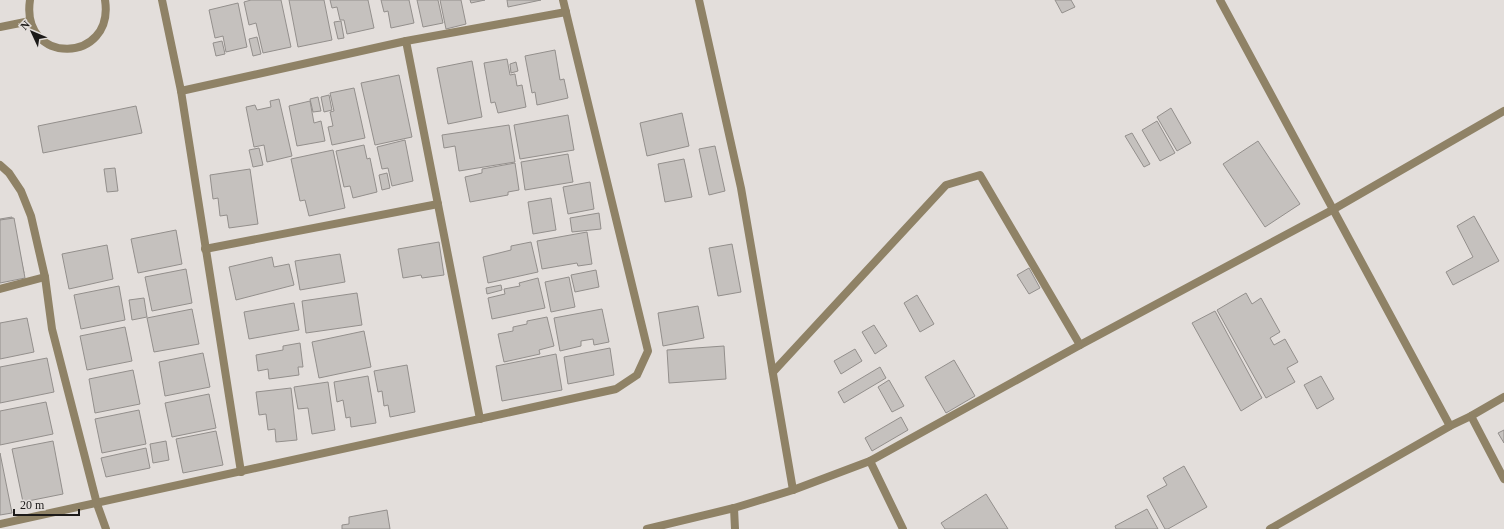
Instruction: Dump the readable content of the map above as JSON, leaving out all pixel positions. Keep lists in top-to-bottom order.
{
  "scale_bar": "20 m",
  "north": "top left"
}
